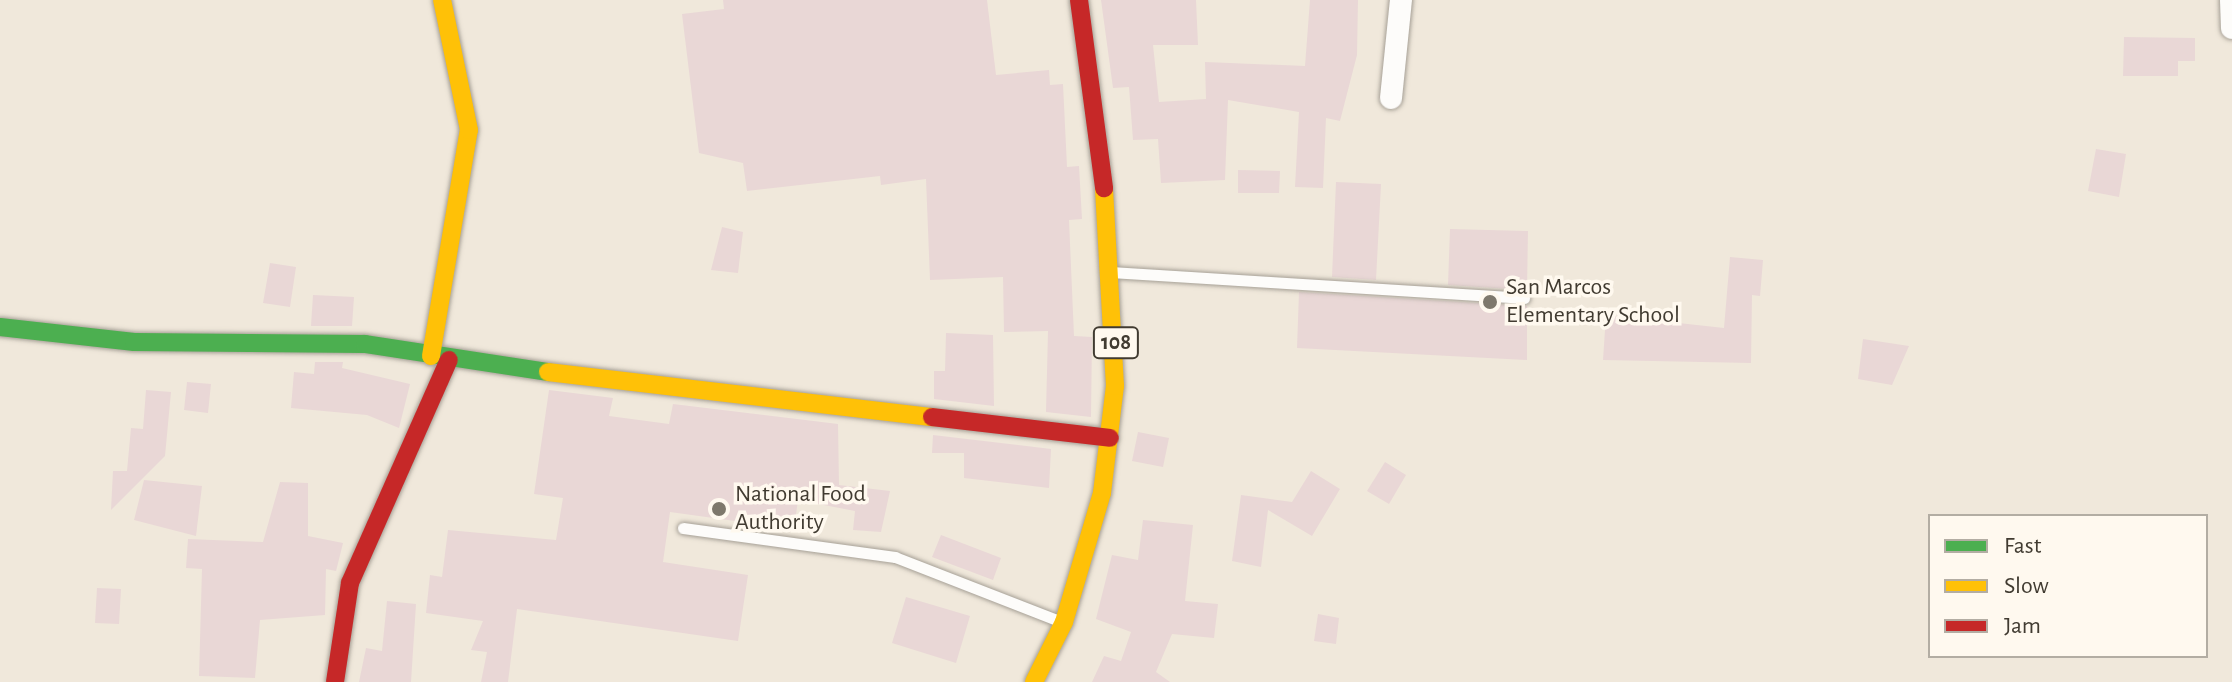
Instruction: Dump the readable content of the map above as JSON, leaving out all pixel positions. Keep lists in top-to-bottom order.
{
  "streets": {
    "street": ["108"]
  },
  "places": ["San Marcos Elementary School", "National Food Authority"],
  "legend": ["Fast", "Slow", "Jam"]
}
